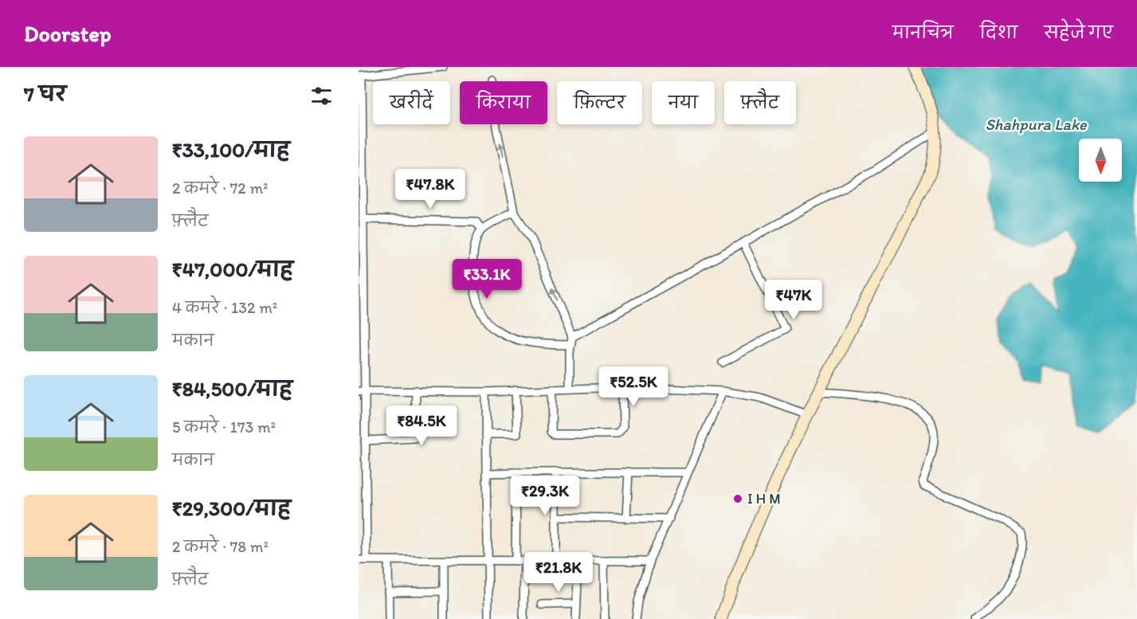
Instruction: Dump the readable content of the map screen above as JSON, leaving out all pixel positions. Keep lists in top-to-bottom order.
{
  "water": ["Shahpura Lake"],
  "places": ["I H M"],
  "north": "bottom",
  "page": {
    "header": "Doorstep",
    "nav": ["मानचित्र", "दिशा", "सहेजे गए"],
    "heading": "7 घर",
    "chip": [
      "खरीदें",
      "किराया",
      "फ़िल्टर",
      "नया",
      "फ़्लैट"
    ],
    "list": [
      {
        "name": "₹33,100/माह",
        "note": "2 कमरे · 72 m² · फ़्लैट"
      },
      {
        "name": "₹47,000/माह",
        "note": "4 कमरे · 132 m² · मकान"
      },
      {
        "name": "₹84,500/माह",
        "note": "5 कमरे · 173 m² · मकान"
      },
      {
        "name": "₹29,300/माह",
        "note": "2 कमरे · 78 m² · फ़्लैट"
      }
    ],
    "price": [
      "₹47.8K",
      "₹33.1K",
      "₹47K",
      "₹52.5K",
      "₹84.5K",
      "₹29.3K",
      "₹21.8K"
    ]
  }
}
